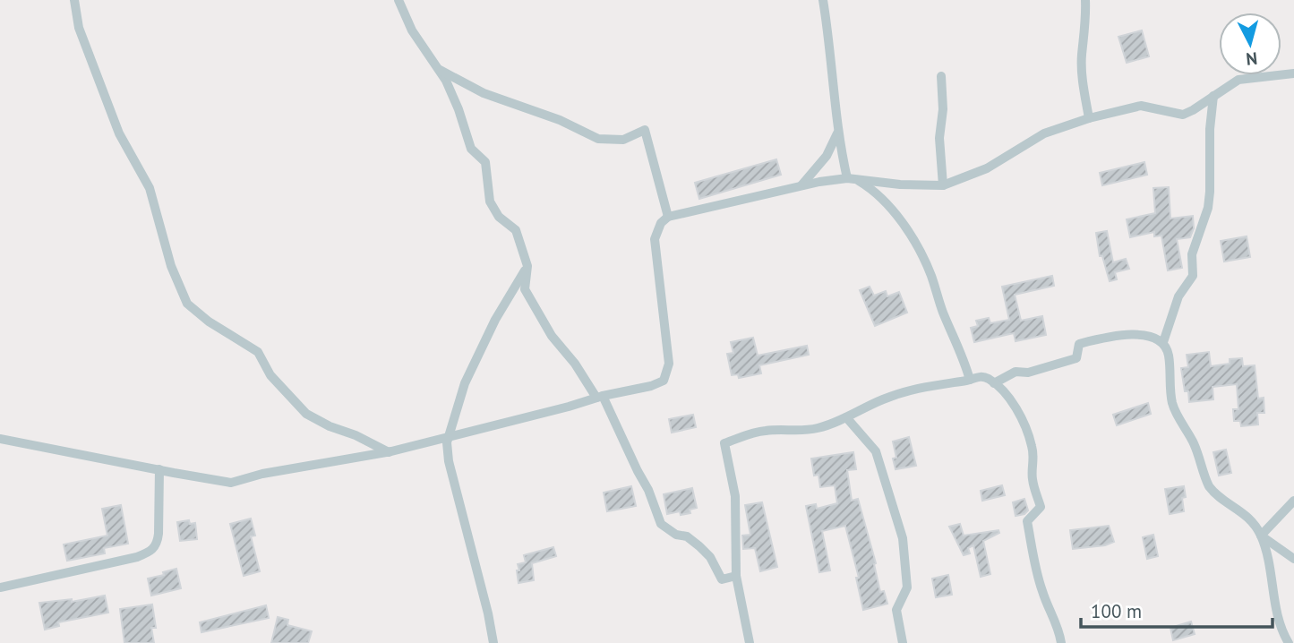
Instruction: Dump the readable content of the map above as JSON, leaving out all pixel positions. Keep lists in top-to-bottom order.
{
  "scale_bar": "100 m",
  "north": "bottom"
}
